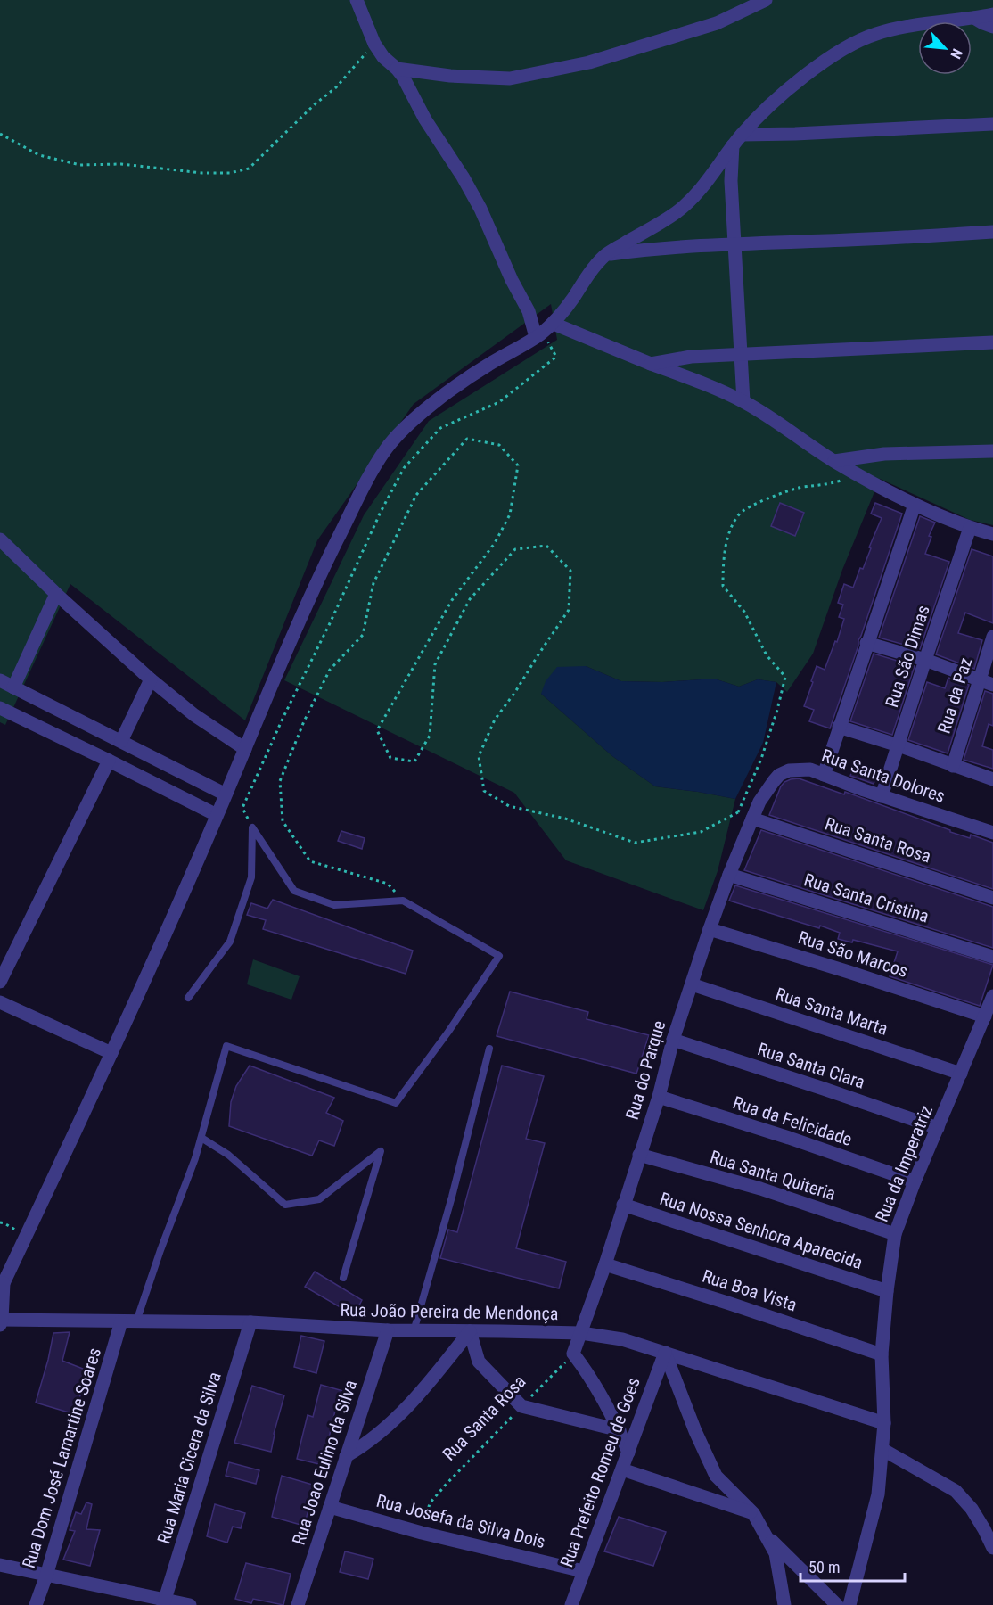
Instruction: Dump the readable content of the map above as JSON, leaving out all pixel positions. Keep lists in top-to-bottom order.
{
  "streets": {
    "street": [
      "Rua São Dimas",
      "Rua da Paz",
      "Rua Santa Dolores",
      "Rua Santa Rosa",
      "Rua Santa Cristina",
      "Rua São Marcos",
      "Rua Santa Marta",
      "Rua Santa Clara",
      "Rua do Parque",
      "Rua da Felicidade",
      "Rua da Imperatriz",
      "Rua Santa Quiteria",
      "Rua Nossa Senhora Aparecida",
      "Rua Boa Vista",
      "Rua João Pereira de Mendonça",
      "Rua Dom José Lamartine Soares",
      "Rua Maria Cicera da Silva",
      "Rua Joao Eulino da Silva",
      "Rua Prefeito Romeu de Goes",
      "Rua Josefa da Silva Dois"
    ]
  },
  "crossings": [
    ["Rua São Dimas", "Rua Santa Dolores"],
    ["Rua Santa Dolores", "Rua Santa Rosa"],
    ["Rua Santa Dolores", "Rua do Parque"],
    ["Rua Santa Rosa", "Rua do Parque"],
    ["Rua Santa Rosa", "Rua Josefa da Silva Dois"],
    ["Rua Santa Cristina", "Rua do Parque"],
    ["Rua São Marcos", "Rua do Parque"],
    ["Rua São Marcos", "Rua da Imperatriz"],
    ["Rua Santa Marta", "Rua do Parque"],
    ["Rua Santa Marta", "Rua da Imperatriz"],
    ["Rua Santa Clara", "Rua do Parque"],
    ["Rua Santa Clara", "Rua da Imperatriz"],
    ["Rua do Parque", "Rua da Felicidade"],
    ["Rua do Parque", "Rua Santa Quiteria"],
    ["Rua do Parque", "Rua Nossa Senhora Aparecida"],
    ["Rua do Parque", "Rua Boa Vista"],
    ["Rua do Parque", "Rua João Pereira de Mendonça"],
    ["Rua da Felicidade", "Rua da Imperatriz"],
    ["Rua da Imperatriz", "Rua Santa Quiteria"],
    ["Rua da Imperatriz", "Rua Nossa Senhora Aparecida"],
    ["Rua da Imperatriz", "Rua Boa Vista"],
    ["Rua da Imperatriz", "Rua João Pereira de Mendonça"],
    ["Rua João Pereira de Mendonça", "Rua Dom José Lamartine Soares"],
    ["Rua João Pereira de Mendonça", "Rua Maria Cicera da Silva"],
    ["Rua João Pereira de Mendonça", "Rua Joao Eulino da Silva"],
    ["Rua João Pereira de Mendonça", "Rua Prefeito Romeu de Goes"],
    ["Rua Joao Eulino da Silva", "Rua Josefa da Silva Dois"],
    ["Rua Prefeito Romeu de Goes", "Rua Josefa da Silva Dois"]
  ],
  "scale_bar": "50 m",
  "north": "bottom right"
}
